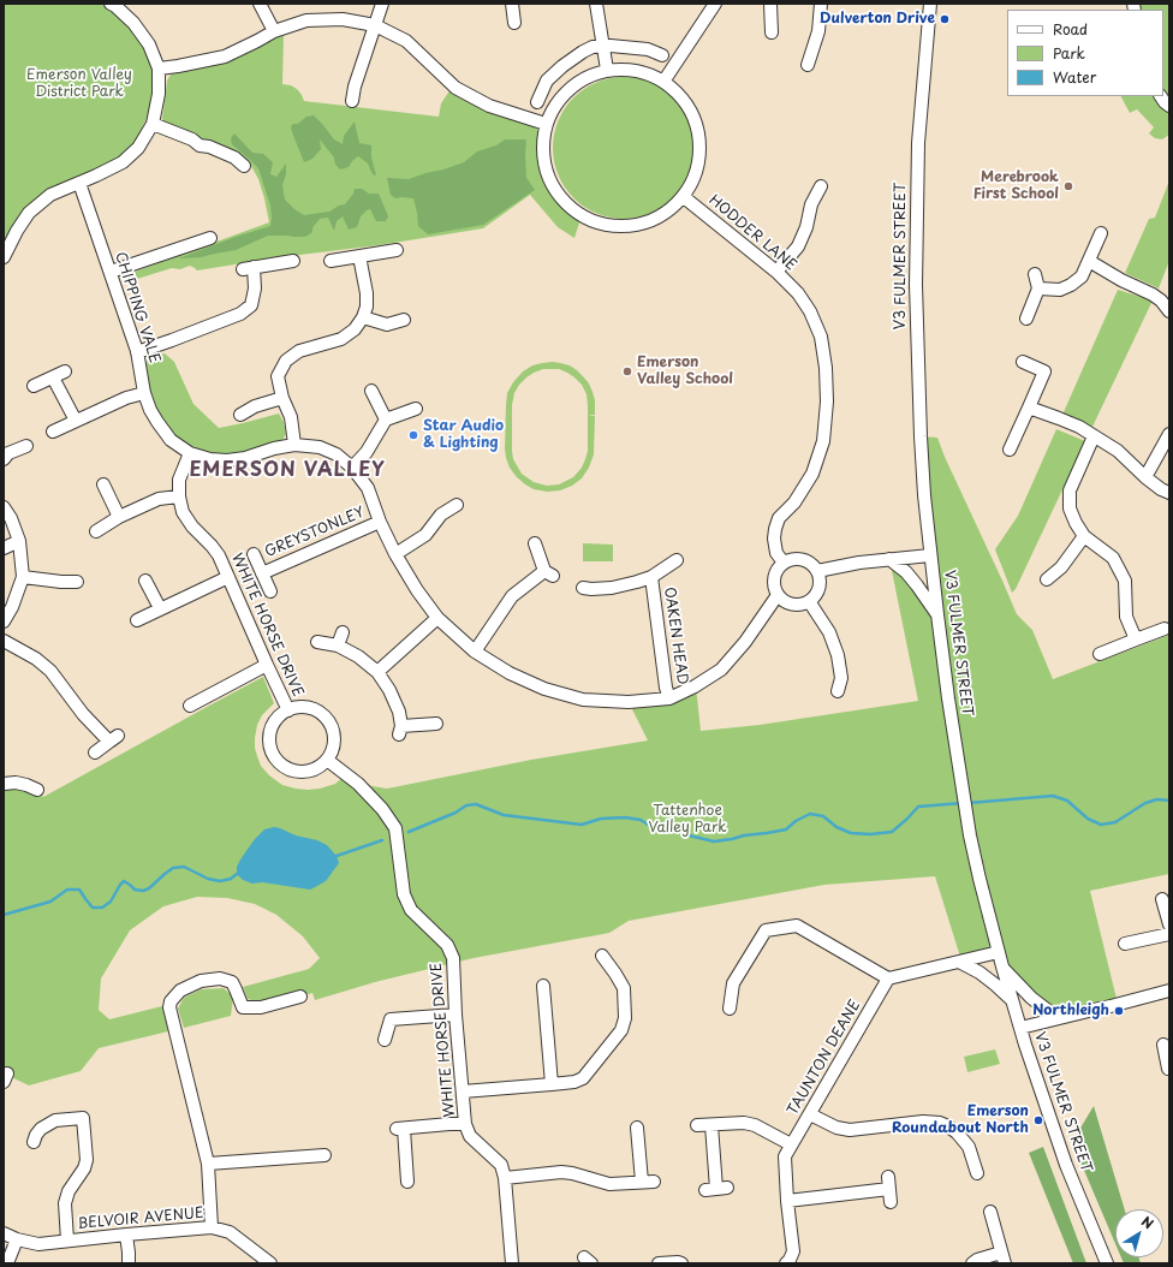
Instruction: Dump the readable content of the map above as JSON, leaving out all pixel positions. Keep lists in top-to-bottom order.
{
  "streets": {
    "street": [
      "HODDER LANE",
      "V3 FULMER STREET",
      "CHIPPING VALE",
      "GREYSTONLEY",
      "WHITE HORSE DRIVE",
      "OAKEN HEAD",
      "TAUNTON DEANE",
      "BELVOIR AVENUE"
    ]
  },
  "crossings": [
    ["HODDER LANE", "CHIPPING VALE"],
    ["CHIPPING VALE", "GREYSTONLEY"],
    ["CHIPPING VALE", "WHITE HORSE DRIVE"],
    ["CHIPPING VALE", "OAKEN HEAD"]
  ],
  "districts": ["EMERSON VALLEY"],
  "parks": ["Emerson Valley District Park", "Tattenhoe Valley Park"],
  "places": [
    "Dulverton Drive",
    "Merebrook First School",
    "Emerson Valley School",
    "Star Audio & Lighting",
    "Northleigh",
    "Emerson Roundabout North"
  ],
  "legend": ["Road", "Park", "Water"],
  "north": "top right"
}
